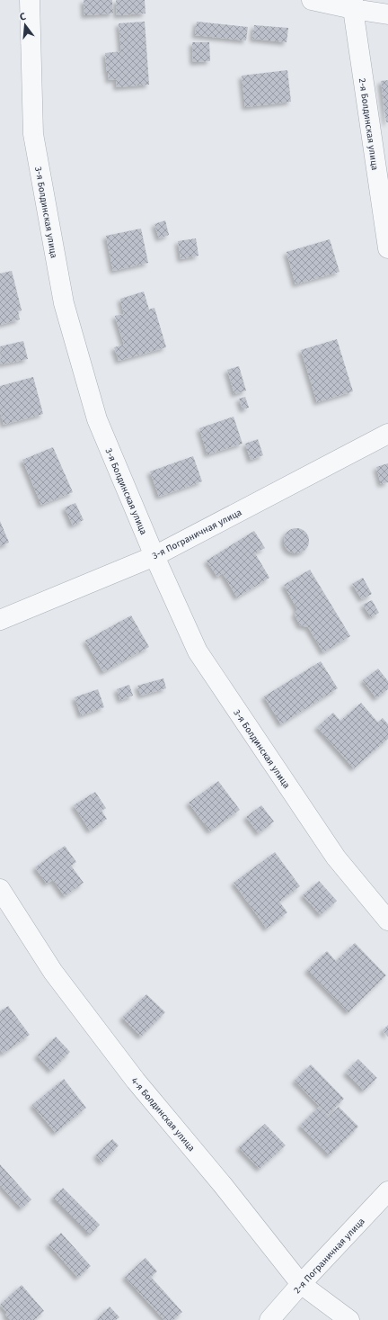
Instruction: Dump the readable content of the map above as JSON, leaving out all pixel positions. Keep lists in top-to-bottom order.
{
  "streets": {
    "street": [
      "2-я Болдинская улица",
      "3-я Болдинская улица",
      "3-я Пограничная улица",
      "4-я Болдинская улица",
      "2-я Пограничная улица"
    ]
  },
  "crossings": [
    ["3-я Болдинская улица", "3-я Пограничная улица"],
    ["4-я Болдинская улица", "2-я Пограничная улица"]
  ],
  "north": "top"
}
